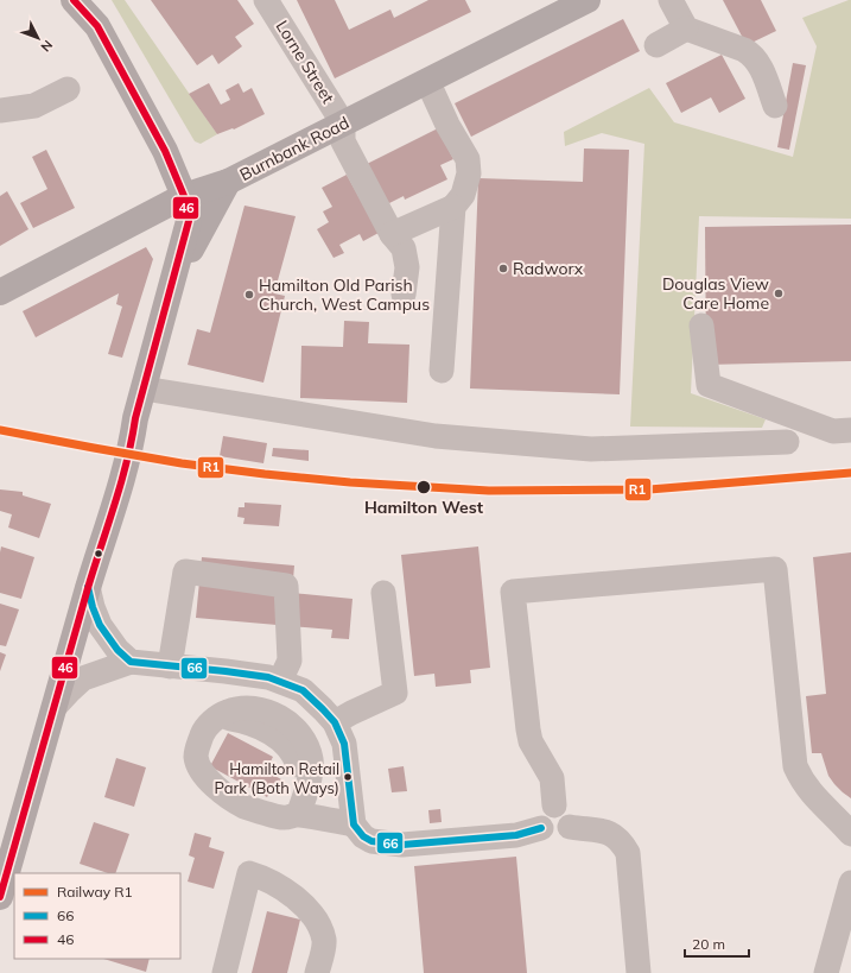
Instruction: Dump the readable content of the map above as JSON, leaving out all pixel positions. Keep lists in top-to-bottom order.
{
  "streets": {
    "main road": ["Burnbank Road"],
    "street": ["Lorne Street"]
  },
  "crossings": [
    ["Lorne Street", "Burnbank Road"]
  ],
  "places": [
    "Radworx",
    "Douglas View Care Home",
    "Hamilton Old Parish Church, West Campus",
    "Hamilton West",
    "Hamilton Retail Park (Both Ways)"
  ],
  "lines": ["transit line 46", "rail line R1", "transit line 66"],
  "legend": ["Railway R1", "66", "46"],
  "scale_bar": "20 m",
  "north": "bottom right"
}
